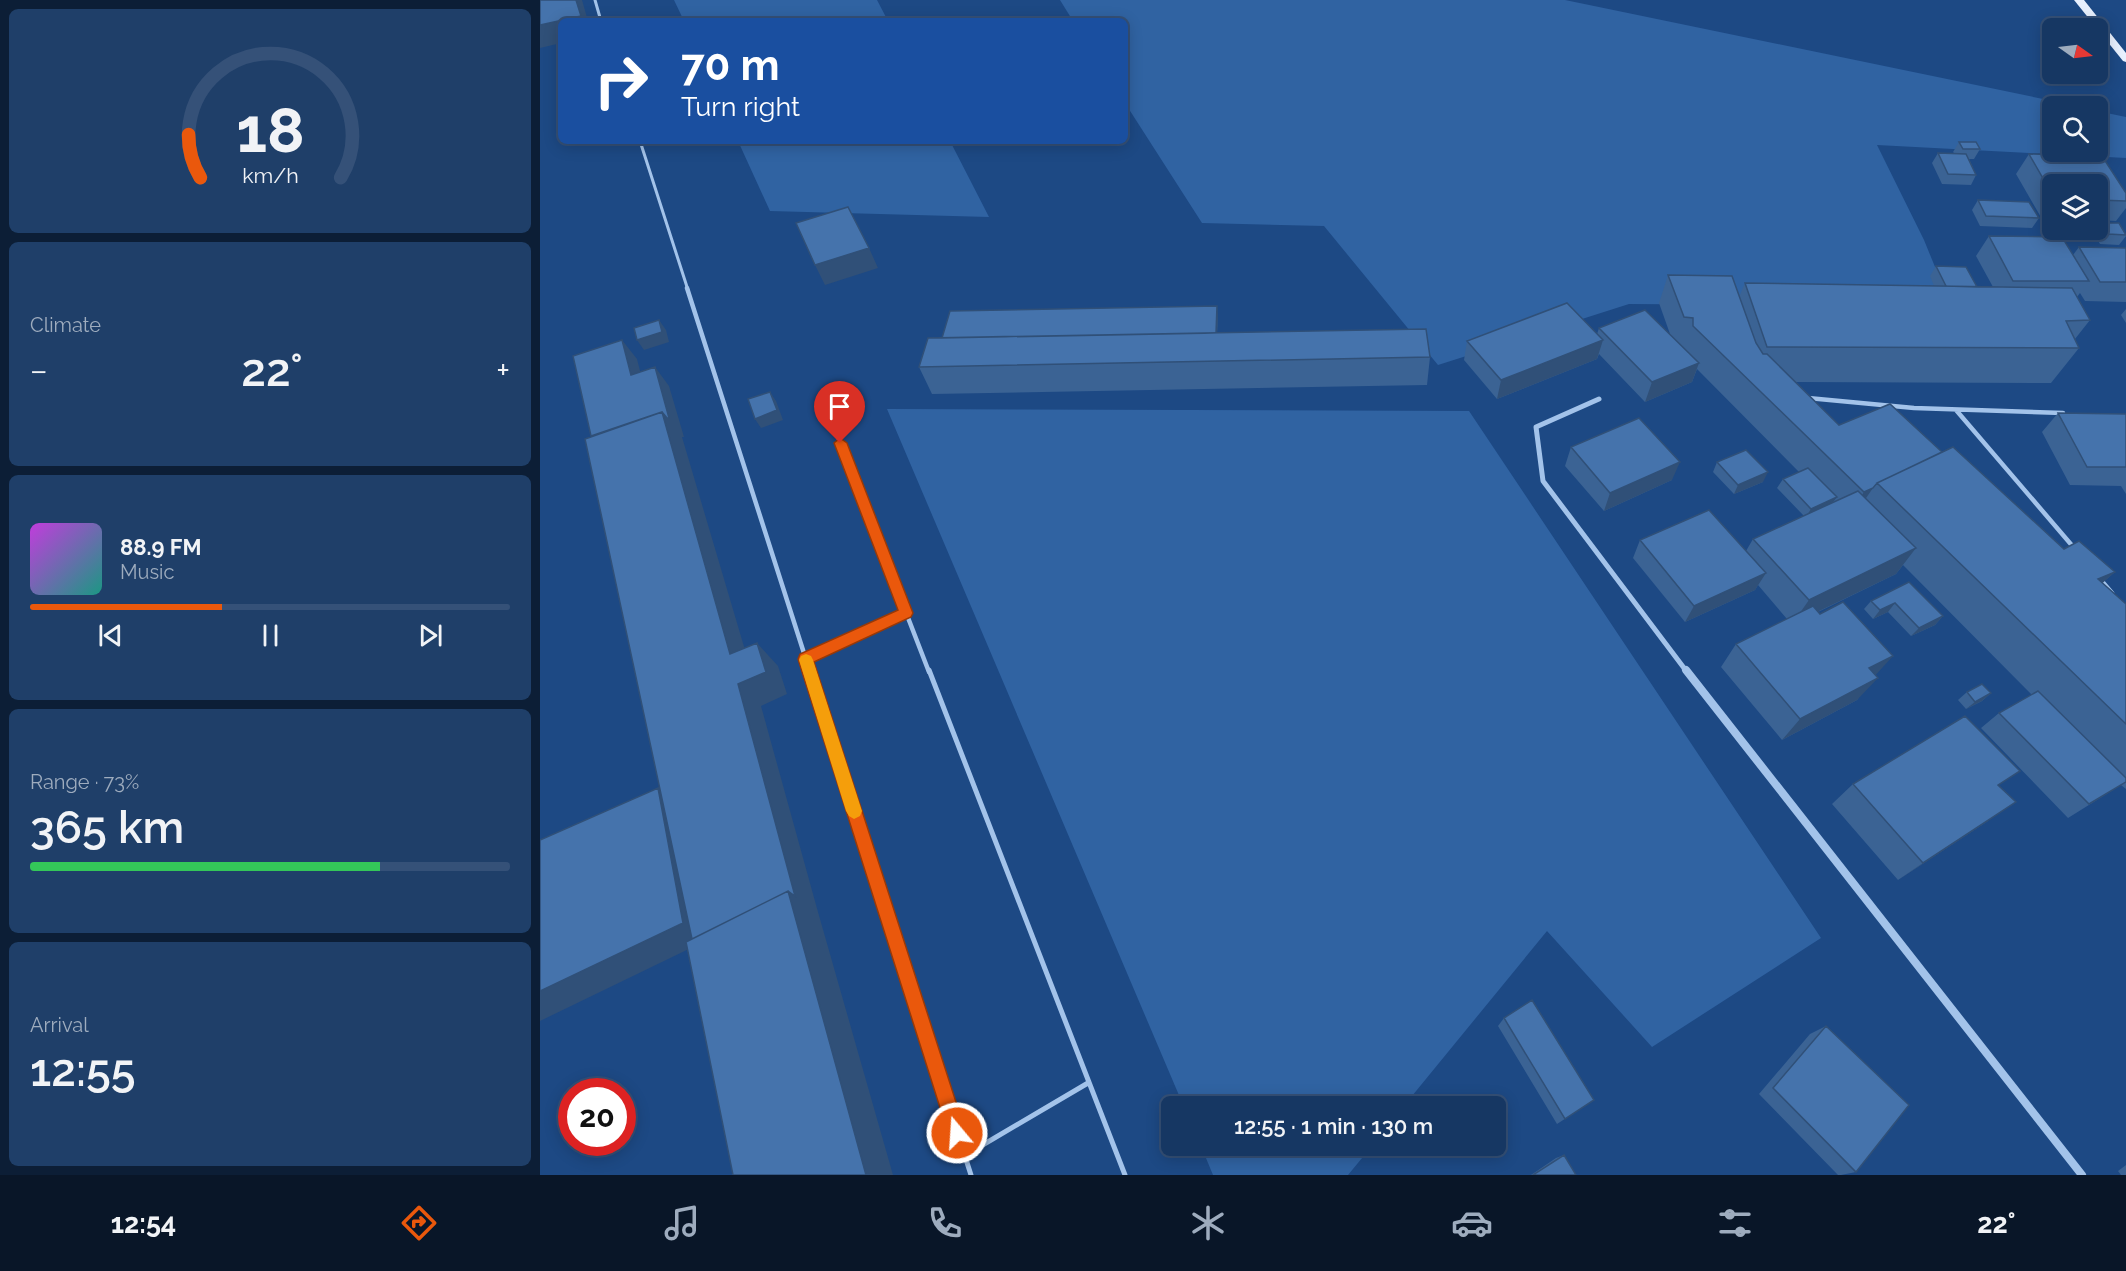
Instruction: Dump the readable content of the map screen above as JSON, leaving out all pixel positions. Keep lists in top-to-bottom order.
{
  "north": "right",
  "page": {
    "turn": ["70 m", "Turn right"],
    "tile": [
      "Climate",
      ["Range · 73%", "365 km"],
      ["Arrival", "12:55"]
    ],
    "heat": ["−", "22°", "+"],
    "song": ["88.9 FM", "Music"],
    "limit": "20",
    "trip": "12:55 · 1 min · 130 m",
    "tabs": ["12:54", "22°"],
    "gauge": ["18", "km/h"]
  }
}
